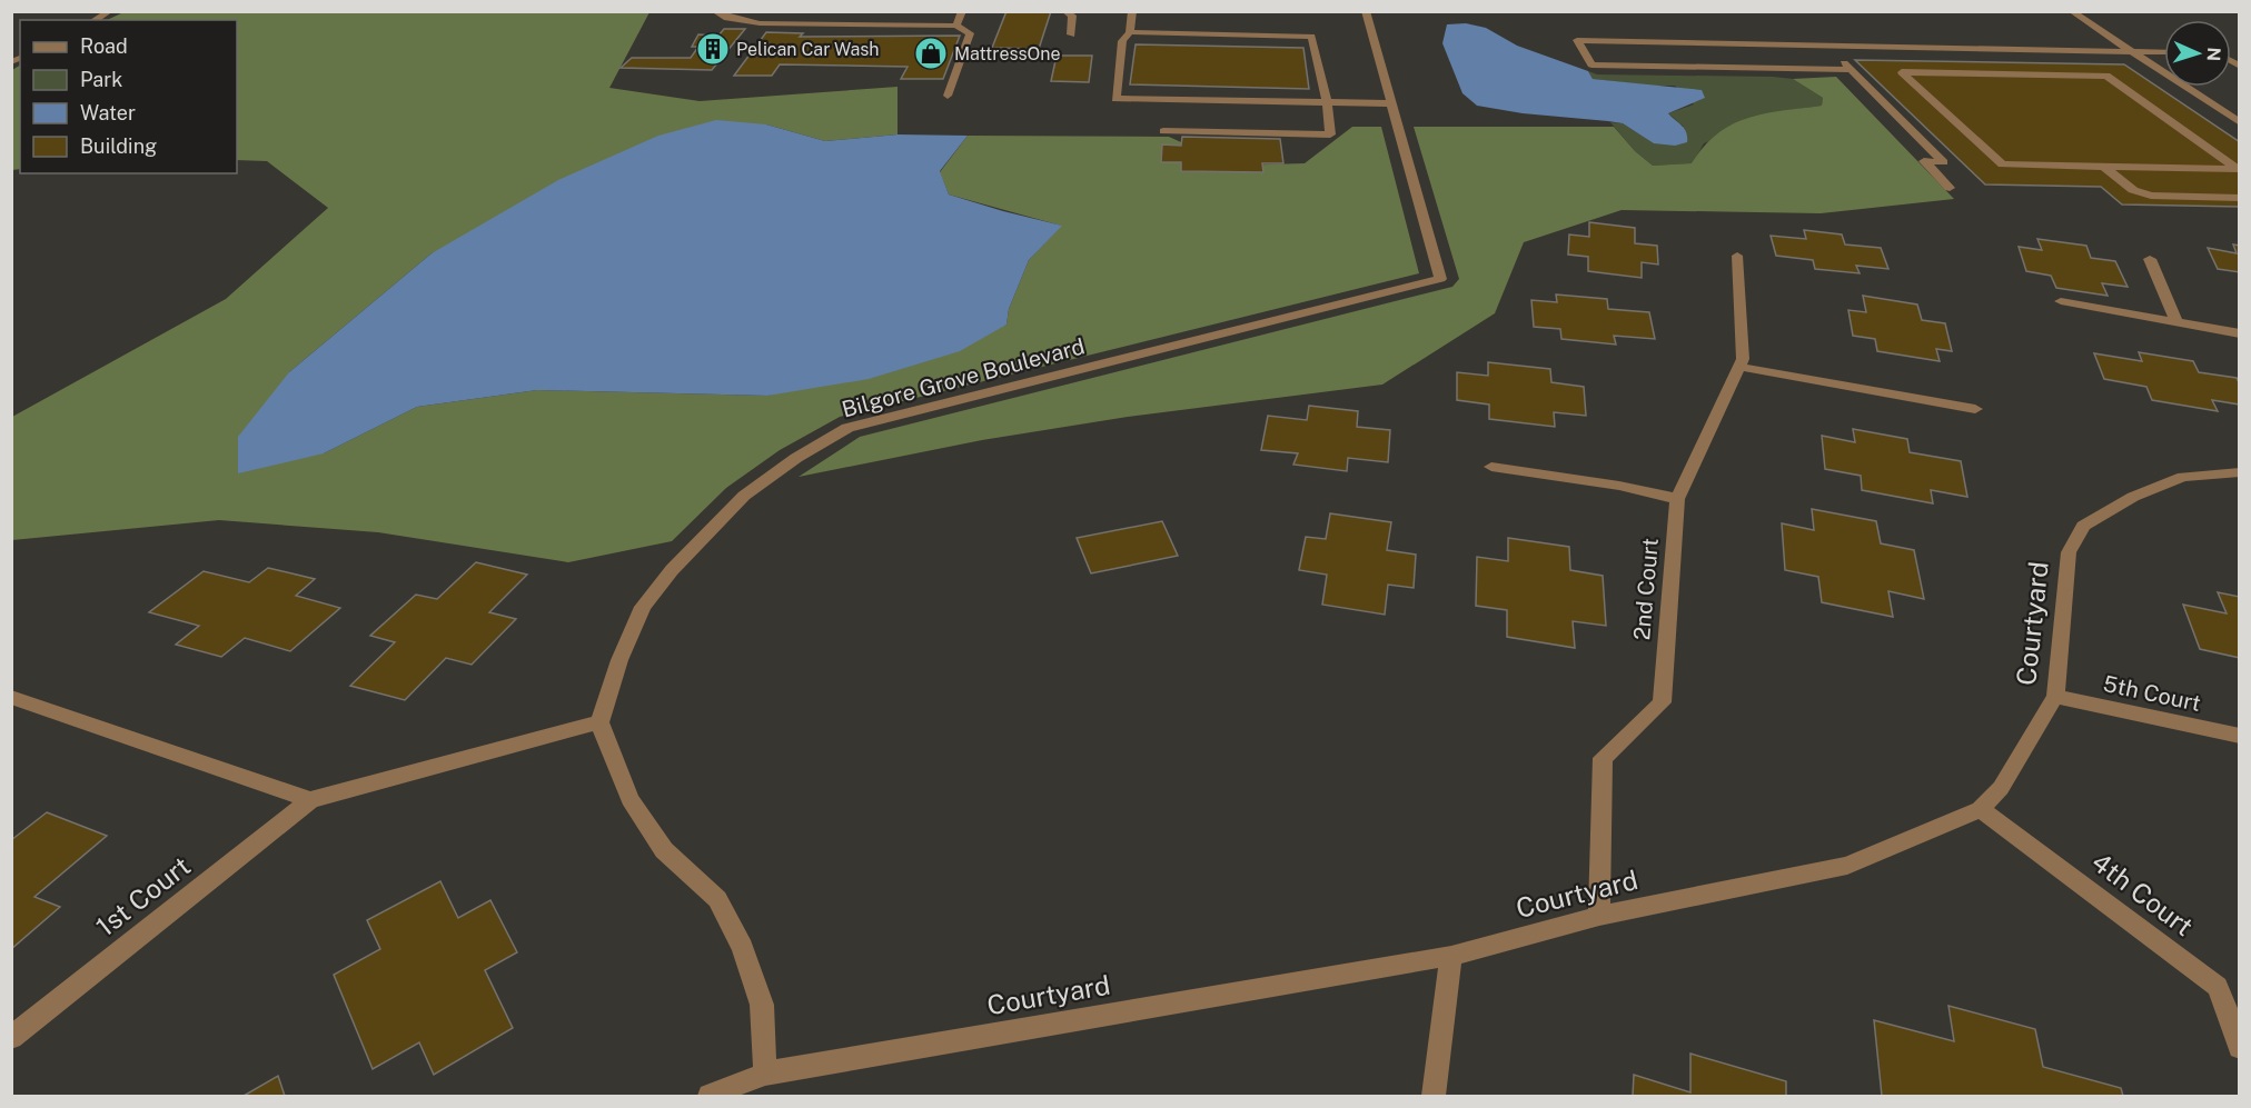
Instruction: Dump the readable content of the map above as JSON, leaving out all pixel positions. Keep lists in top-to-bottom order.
{
  "streets": {
    "street": [
      "Bilgore Grove Boulevard",
      "2nd Court",
      "Courtyard",
      "5th Court",
      "4th Court",
      "1st Court"
    ]
  },
  "crossings": [
    ["Bilgore Grove Boulevard", "1st Court"],
    ["2nd Court", "Courtyard"],
    ["Courtyard", "5th Court"],
    ["Courtyard", "4th Court"]
  ],
  "places": {
    "building": ["Pelican Car Wash"],
    "shop": ["MattressOne"]
  },
  "legend": [
    "Road",
    "Park",
    "Water",
    "Building"
  ],
  "north": "right"
}
